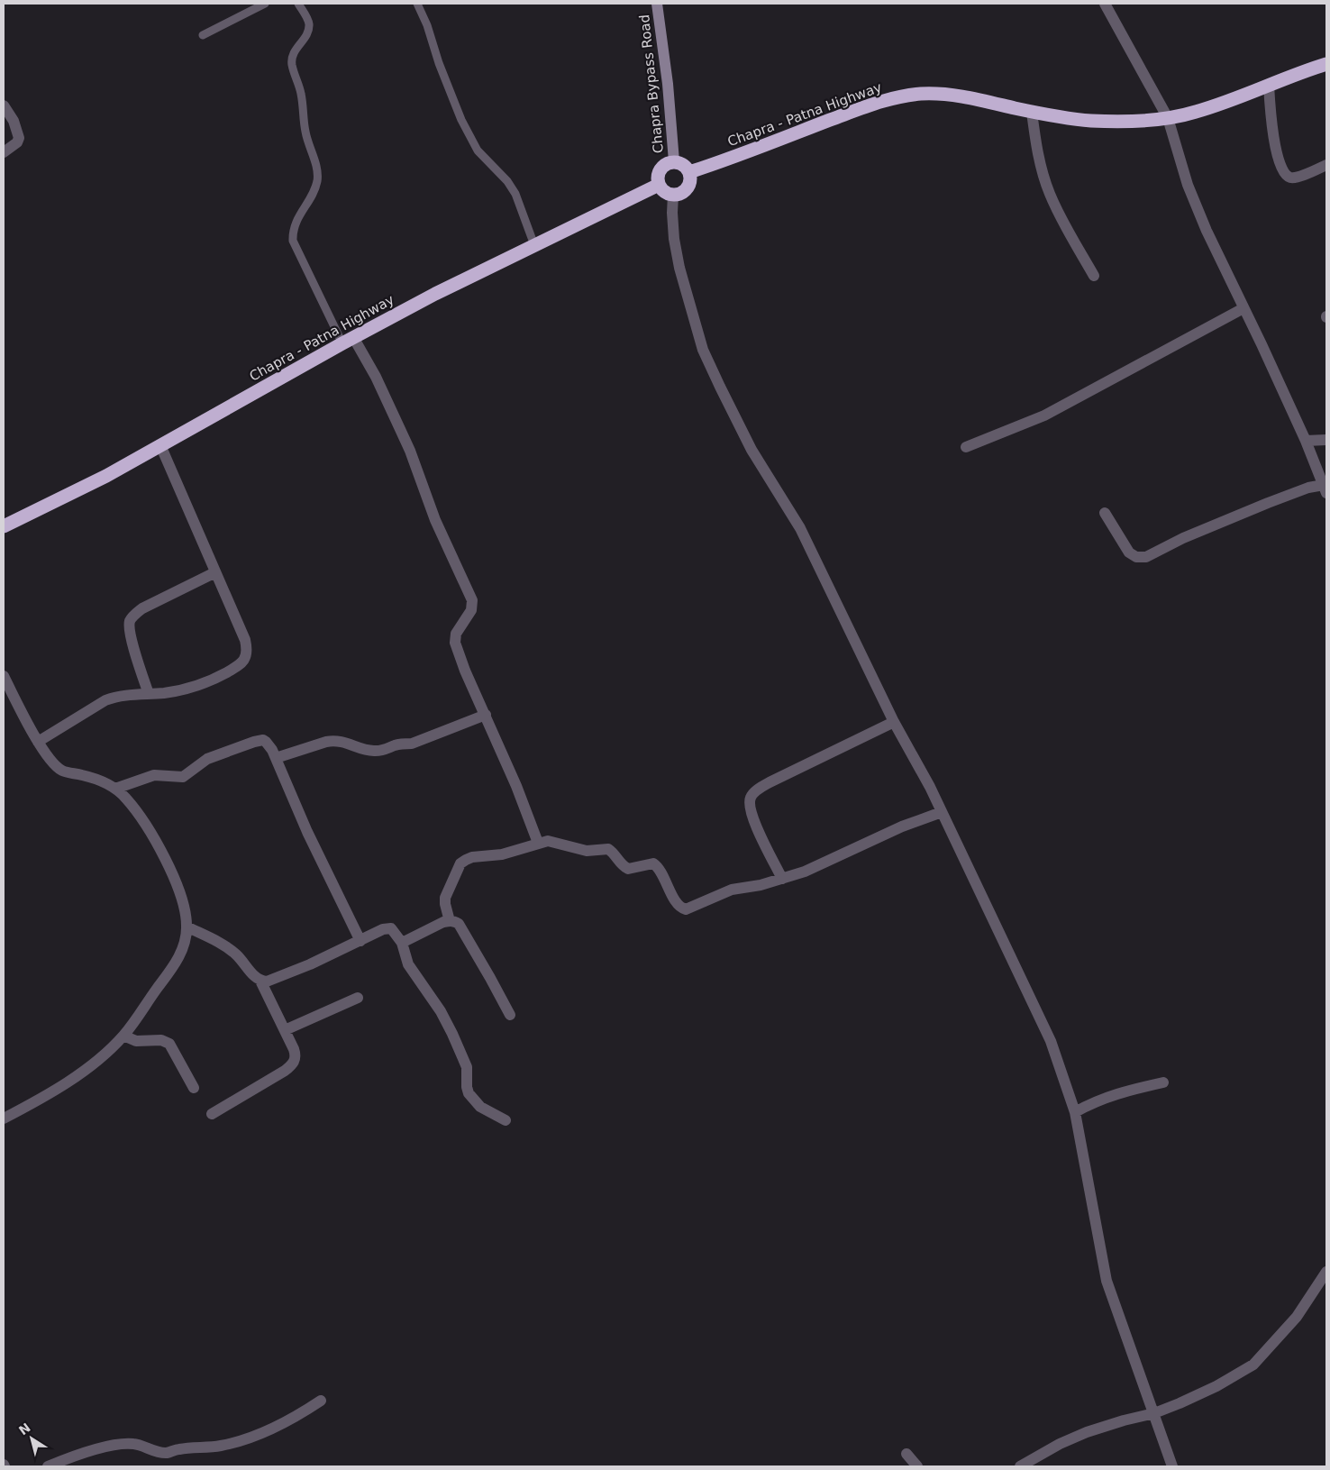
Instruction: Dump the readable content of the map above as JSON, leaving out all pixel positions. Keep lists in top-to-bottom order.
{
  "streets": {
    "highway": ["Chapra - Patna Highway"],
    "street": ["Chapra Bypass Road"]
  },
  "crossings": [
    ["Chapra Bypass Road", "Chapra - Patna Highway"]
  ],
  "north": "top left"
}
